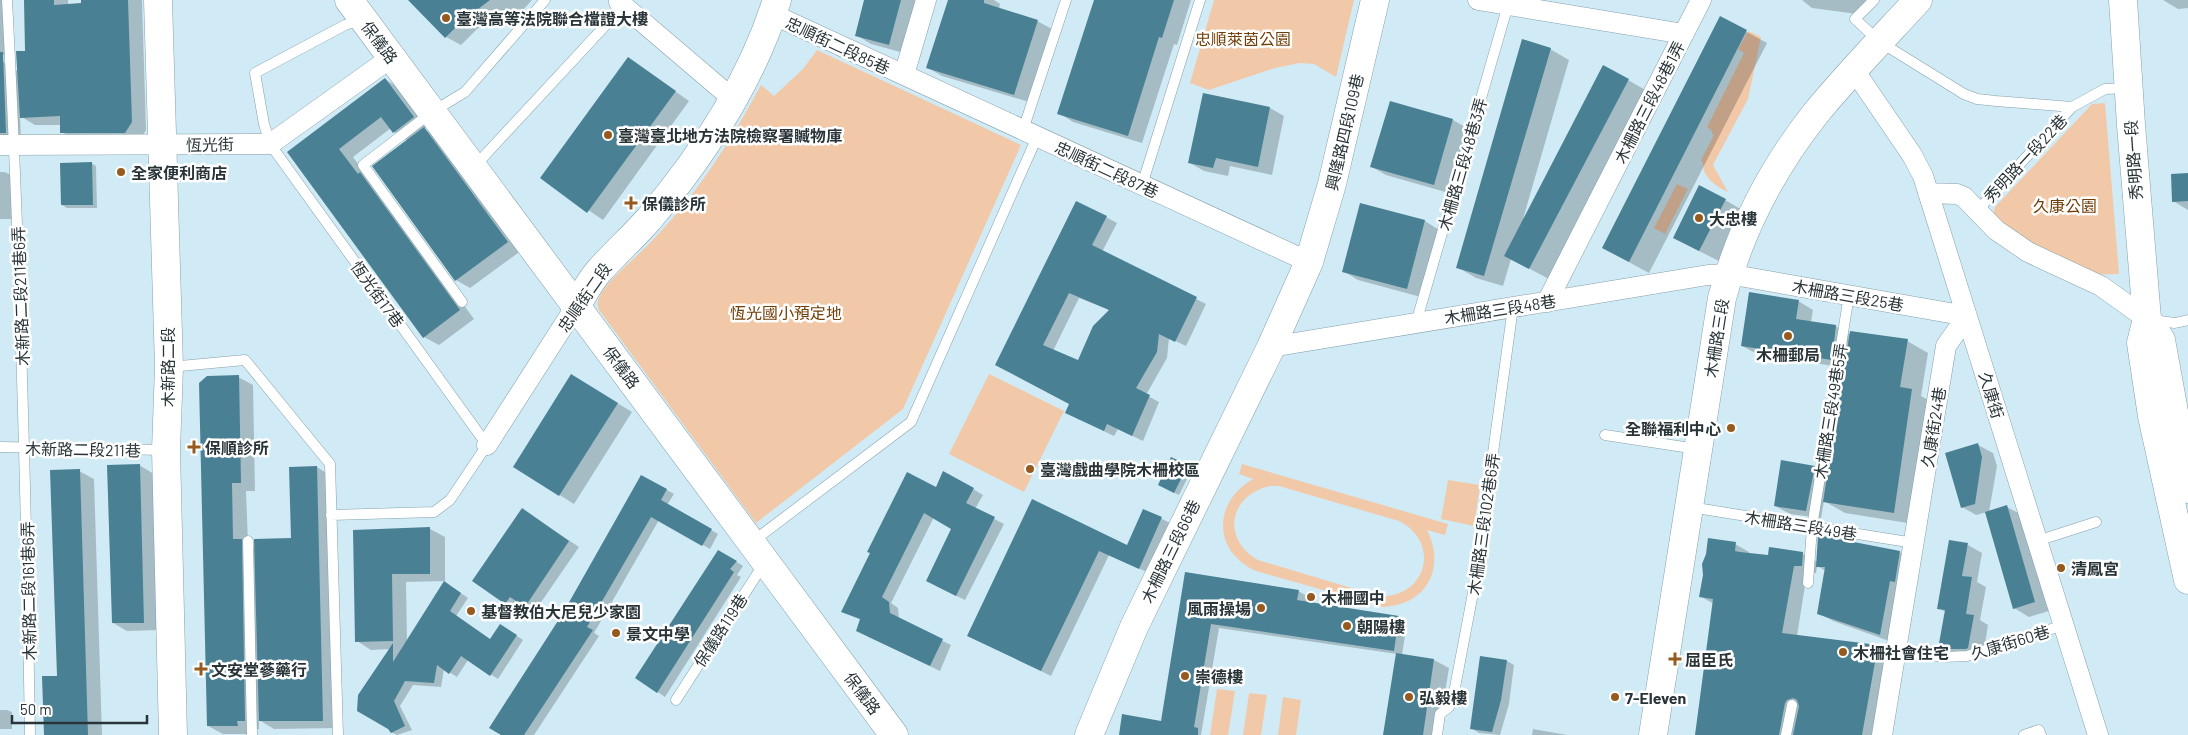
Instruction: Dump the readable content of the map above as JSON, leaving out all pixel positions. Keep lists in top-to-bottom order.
{
  "streets": {
    "street": [
      "保儀路",
      "忠順街二段85巷",
      "木柵路三段48巷1弄",
      "興隆路四段109巷",
      "恆光街",
      "秀明路一段",
      "忠順街二段87巷",
      "木柵路三段25巷",
      "忠順街二段",
      "木柵路三段48巷",
      "木柵路三段",
      "木新路二段",
      "久康街",
      "久康街24巷",
      "木柵路三段66巷"
    ],
    "lane": [
      "秀明路一段22巷",
      "木柵路三段48巷3弄",
      "恆光街17巷",
      "木新路二段211巷6弄",
      "木柵路三段49巷5弄",
      "木新路二段211巷",
      "木柵路三段102巷6弄",
      "木柵路三段49巷",
      "木新路二段161巷6弄",
      "保儀路119巷",
      "久康街60巷"
    ]
  },
  "crossings": [
    ["保儀路", "忠順街二段"],
    ["保儀路", "保儀路119巷"],
    ["忠順街二段85巷", "忠順街二段87巷"],
    ["忠順街二段85巷", "忠順街二段"],
    ["木柵路三段48巷1弄", "木柵路三段48巷3弄"],
    ["木柵路三段48巷1弄", "木柵路三段48巷"],
    ["興隆路四段109巷", "忠順街二段87巷"],
    ["興隆路四段109巷", "木柵路三段66巷"],
    ["恆光街", "恆光街17巷"],
    ["恆光街", "木新路二段211巷6弄"],
    ["恆光街", "木新路二段"],
    ["秀明路一段22巷", "秀明路一段"],
    ["秀明路一段22巷", "木柵路三段"],
    ["木柵路三段48巷3弄", "木柵路三段48巷"],
    ["忠順街二段87巷", "木柵路三段66巷"],
    ["恆光街17巷", "忠順街二段"],
    ["木柵路三段25巷", "木柵路三段48巷"],
    ["木柵路三段25巷", "木柵路三段"],
    ["木柵路三段25巷", "久康街"],
    ["木柵路三段25巷", "木柵路三段49巷5弄"],
    ["木柵路三段25巷", "久康街24巷"],
    ["木新路二段211巷6弄", "木新路二段211巷"],
    ["木新路二段211巷6弄", "木新路二段161巷6弄"],
    ["木柵路三段48巷", "木柵路三段"],
    ["木柵路三段48巷", "木柵路三段102巷6弄"],
    ["木柵路三段48巷", "木柵路三段66巷"],
    ["木柵路三段", "久康街"],
    ["木柵路三段", "木柵路三段49巷"],
    ["木新路二段", "木新路二段211巷"],
    ["久康街", "久康街24巷"],
    ["久康街", "久康街60巷"],
    ["木柵路三段49巷5弄", "木柵路三段49巷"],
    ["久康街24巷", "木柵路三段49巷"],
    ["久康街24巷", "久康街60巷"],
    ["木新路二段211巷", "木新路二段161巷6弄"]
  ],
  "parks": ["忠順萊茵公園", "久康公園", "恆光國小預定地"],
  "places": {
    "other": [
      "臺灣高等法院聯合檔證大樓",
      "臺灣臺北地方法院檢察署贓物庫",
      "全家便利商店",
      "大忠樓",
      "木柵郵局",
      "全聯福利中心",
      "臺灣戲曲學院木柵校區",
      "清鳳宮",
      "木柵國中",
      "風雨操場",
      "基督教伯大尼兒少家園",
      "朝陽樓",
      "景文中學",
      "木柵社會住宅",
      "崇德樓",
      "弘毅樓",
      "7-Eleven"
    ],
    "health": [
      "保儀診所",
      "保順診所",
      "屈臣氏",
      "文安堂蔘藥行"
    ]
  },
  "scale_bar": "50 m"
}
